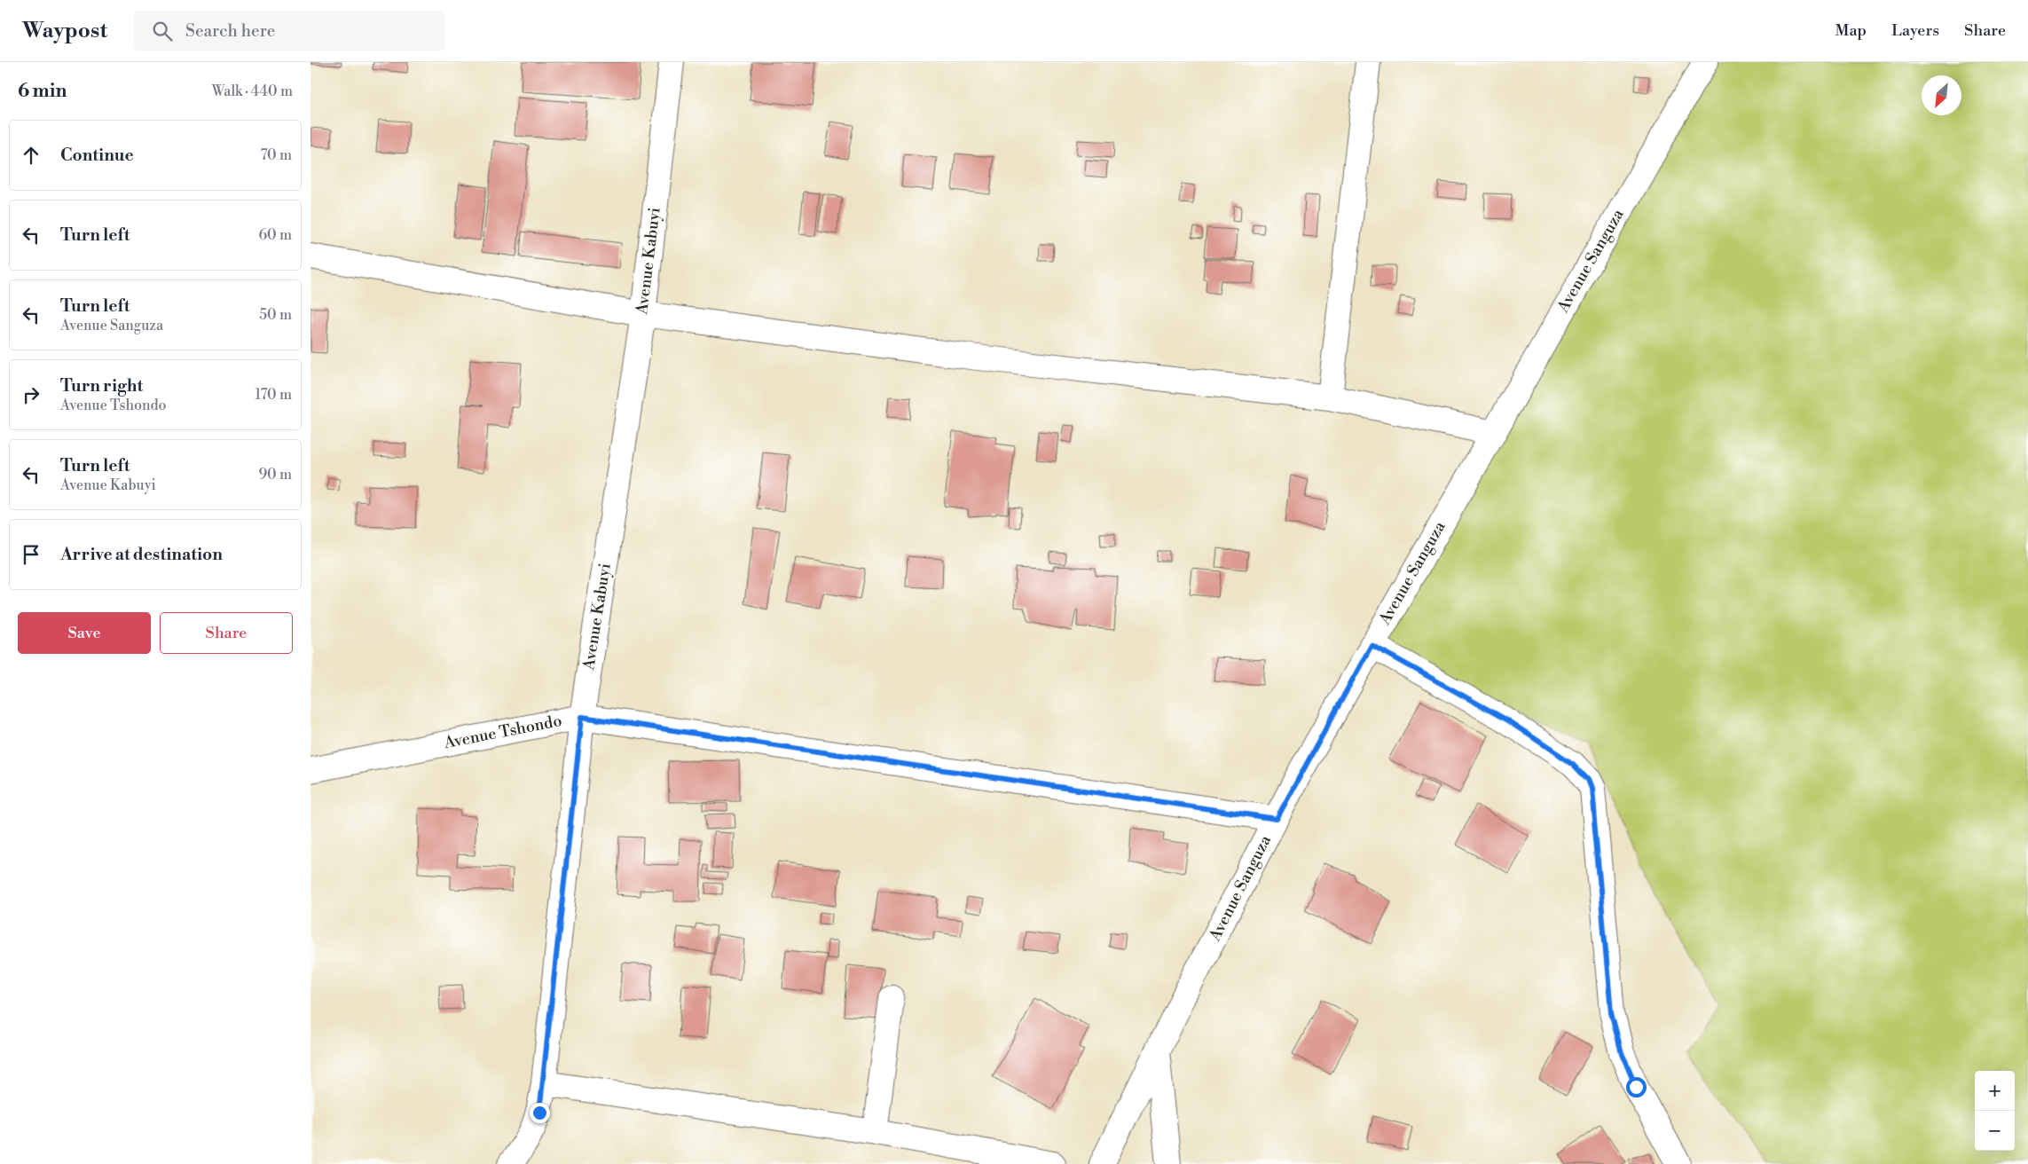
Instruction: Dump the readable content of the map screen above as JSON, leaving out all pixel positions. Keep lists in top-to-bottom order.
{
  "streets": {
    "street": ["Avenue Kabuyi", "Avenue Sanguza", "Avenue Tshondo"]
  },
  "crossings": [
    ["Avenue Kabuyi", "Avenue Tshondo"],
    ["Avenue Sanguza", "Avenue Tshondo"]
  ],
  "north": "bottom left",
  "page": {
    "header": "Waypost",
    "search": "Search here",
    "nav": ["Map", "Layers", "Share"],
    "heading": ["6 min", "Walk · 440 m"],
    "list": [
      ["Continue", "70 m"],
      ["Turn left", "60 m"],
      ["Turn left", "Avenue Sanguza", "50 m"],
      ["Turn right", "Avenue Tshondo", "170 m"],
      ["Turn left", "Avenue Kabuyi", "90 m"],
      "Arrive at destination"
    ],
    "buttons": ["Save", "Share"],
    "map_buttons": ["+", "−"]
  }
}
